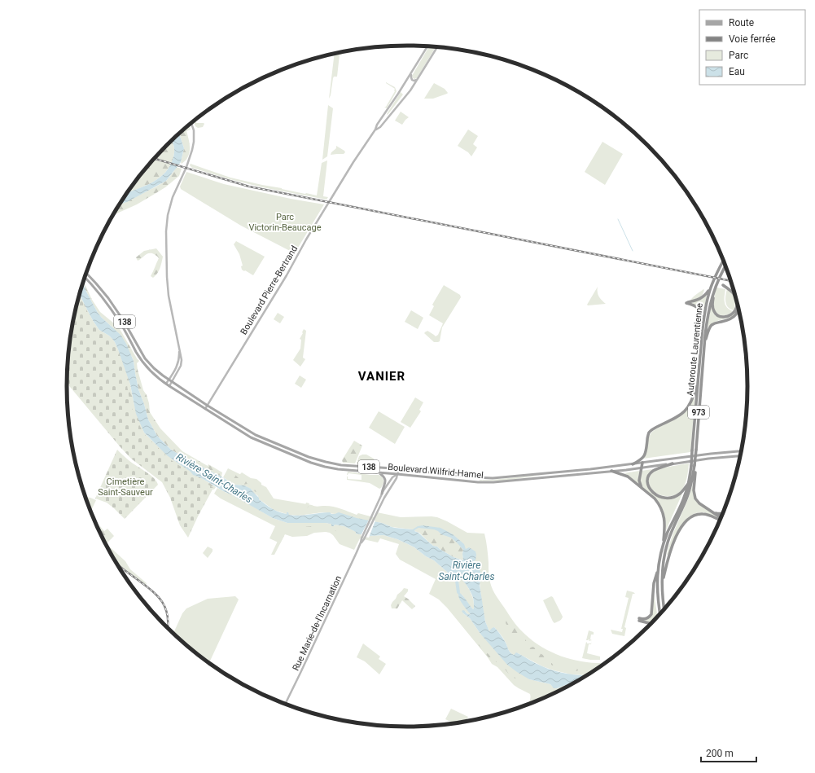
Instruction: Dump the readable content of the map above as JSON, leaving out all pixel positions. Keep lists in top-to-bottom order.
{
  "streets": {
    "highway": ["Autoroute Laurentienne", "973"],
    "main road": [
      "Boulevard Pierre-Bertrand",
      "138",
      "Boulevard Wilfrid-Hamel",
      "Rue Marie-de-l'Incarnation"
    ]
  },
  "crossings": [
    ["Boulevard Pierre-Bertrand", "Boulevard Wilfrid-Hamel"],
    ["Boulevard Wilfrid-Hamel", "Rue Marie-de-l'Incarnation"]
  ],
  "districts": ["VANIER"],
  "water": ["Rivière Saint-Charles"],
  "parks": ["Parc Victorin-Beaucage", "Cimetière Saint-Sauveur"],
  "legend": [
    "Route",
    "Voie ferrée",
    "Parc",
    "Eau"
  ],
  "scale_bar": "200 m"
}
